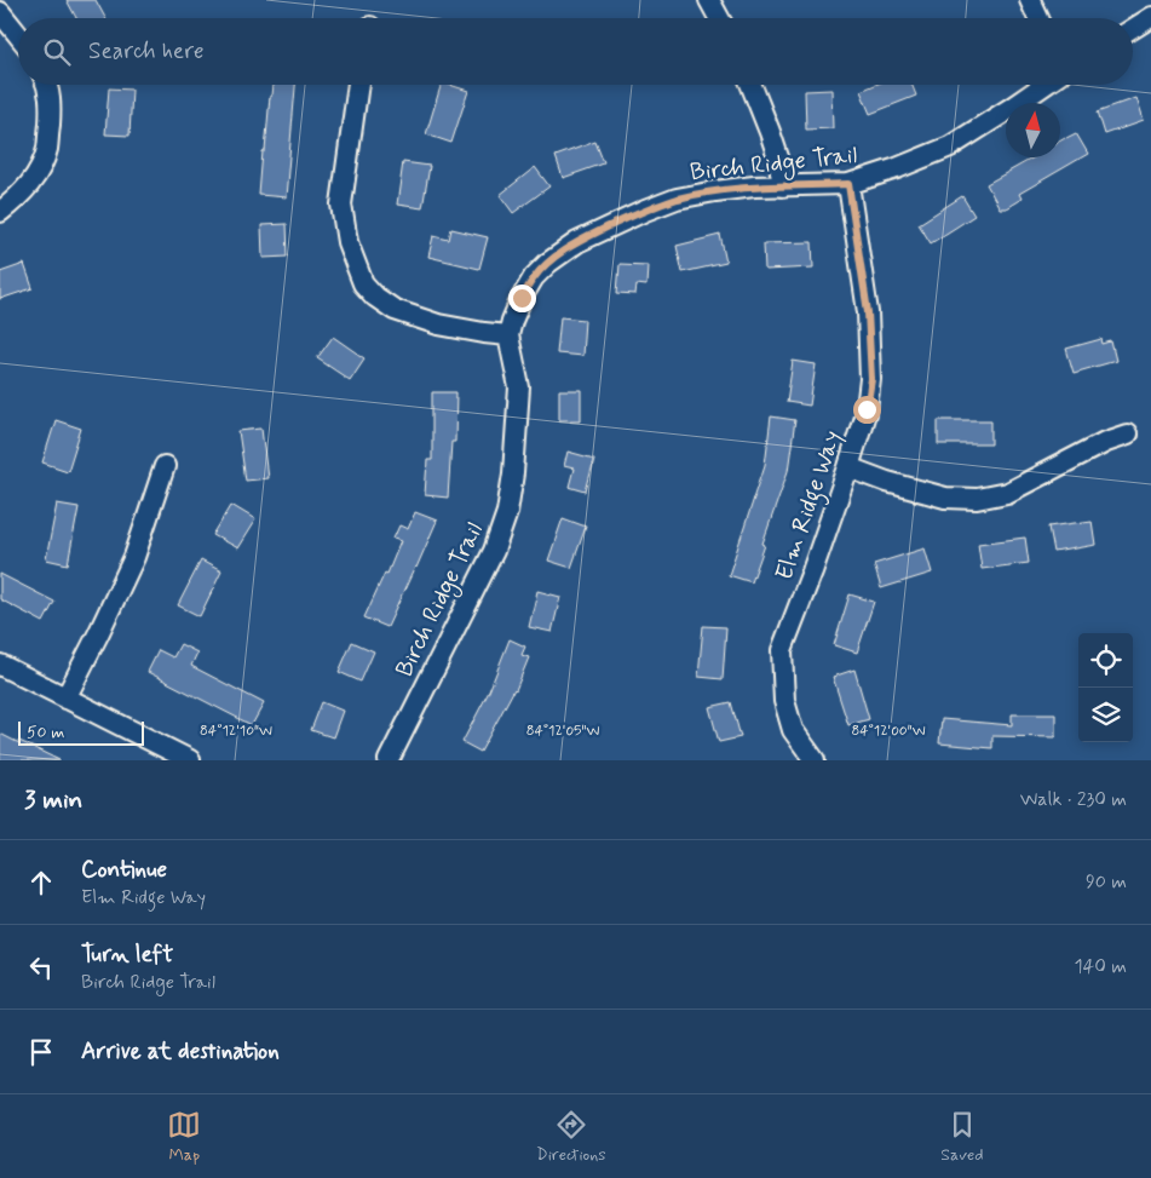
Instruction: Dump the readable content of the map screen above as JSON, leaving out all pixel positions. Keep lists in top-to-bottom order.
{
  "streets": {
    "street": ["Birch Ridge Trail", "Elm Ridge Way"]
  },
  "crossings": [
    ["Birch Ridge Trail", "Elm Ridge Way"]
  ],
  "scale_bar": "50 m",
  "north": "top",
  "page": {
    "search": "Search here",
    "scale": "50 m",
    "heading": ["3 min", "Walk · 230 m"],
    "list": [
      ["Continue", "Elm Ridge Way", "90 m"],
      ["Turn left", "Birch Ridge Trail", "140 m"],
      "Arrive at destination"
    ],
    "nav": ["Map", "Directions", "Saved"]
  },
  "coordinates": ["84°12'10\"W", "84°12'05\"W", "84°12'00\"W"]
}
